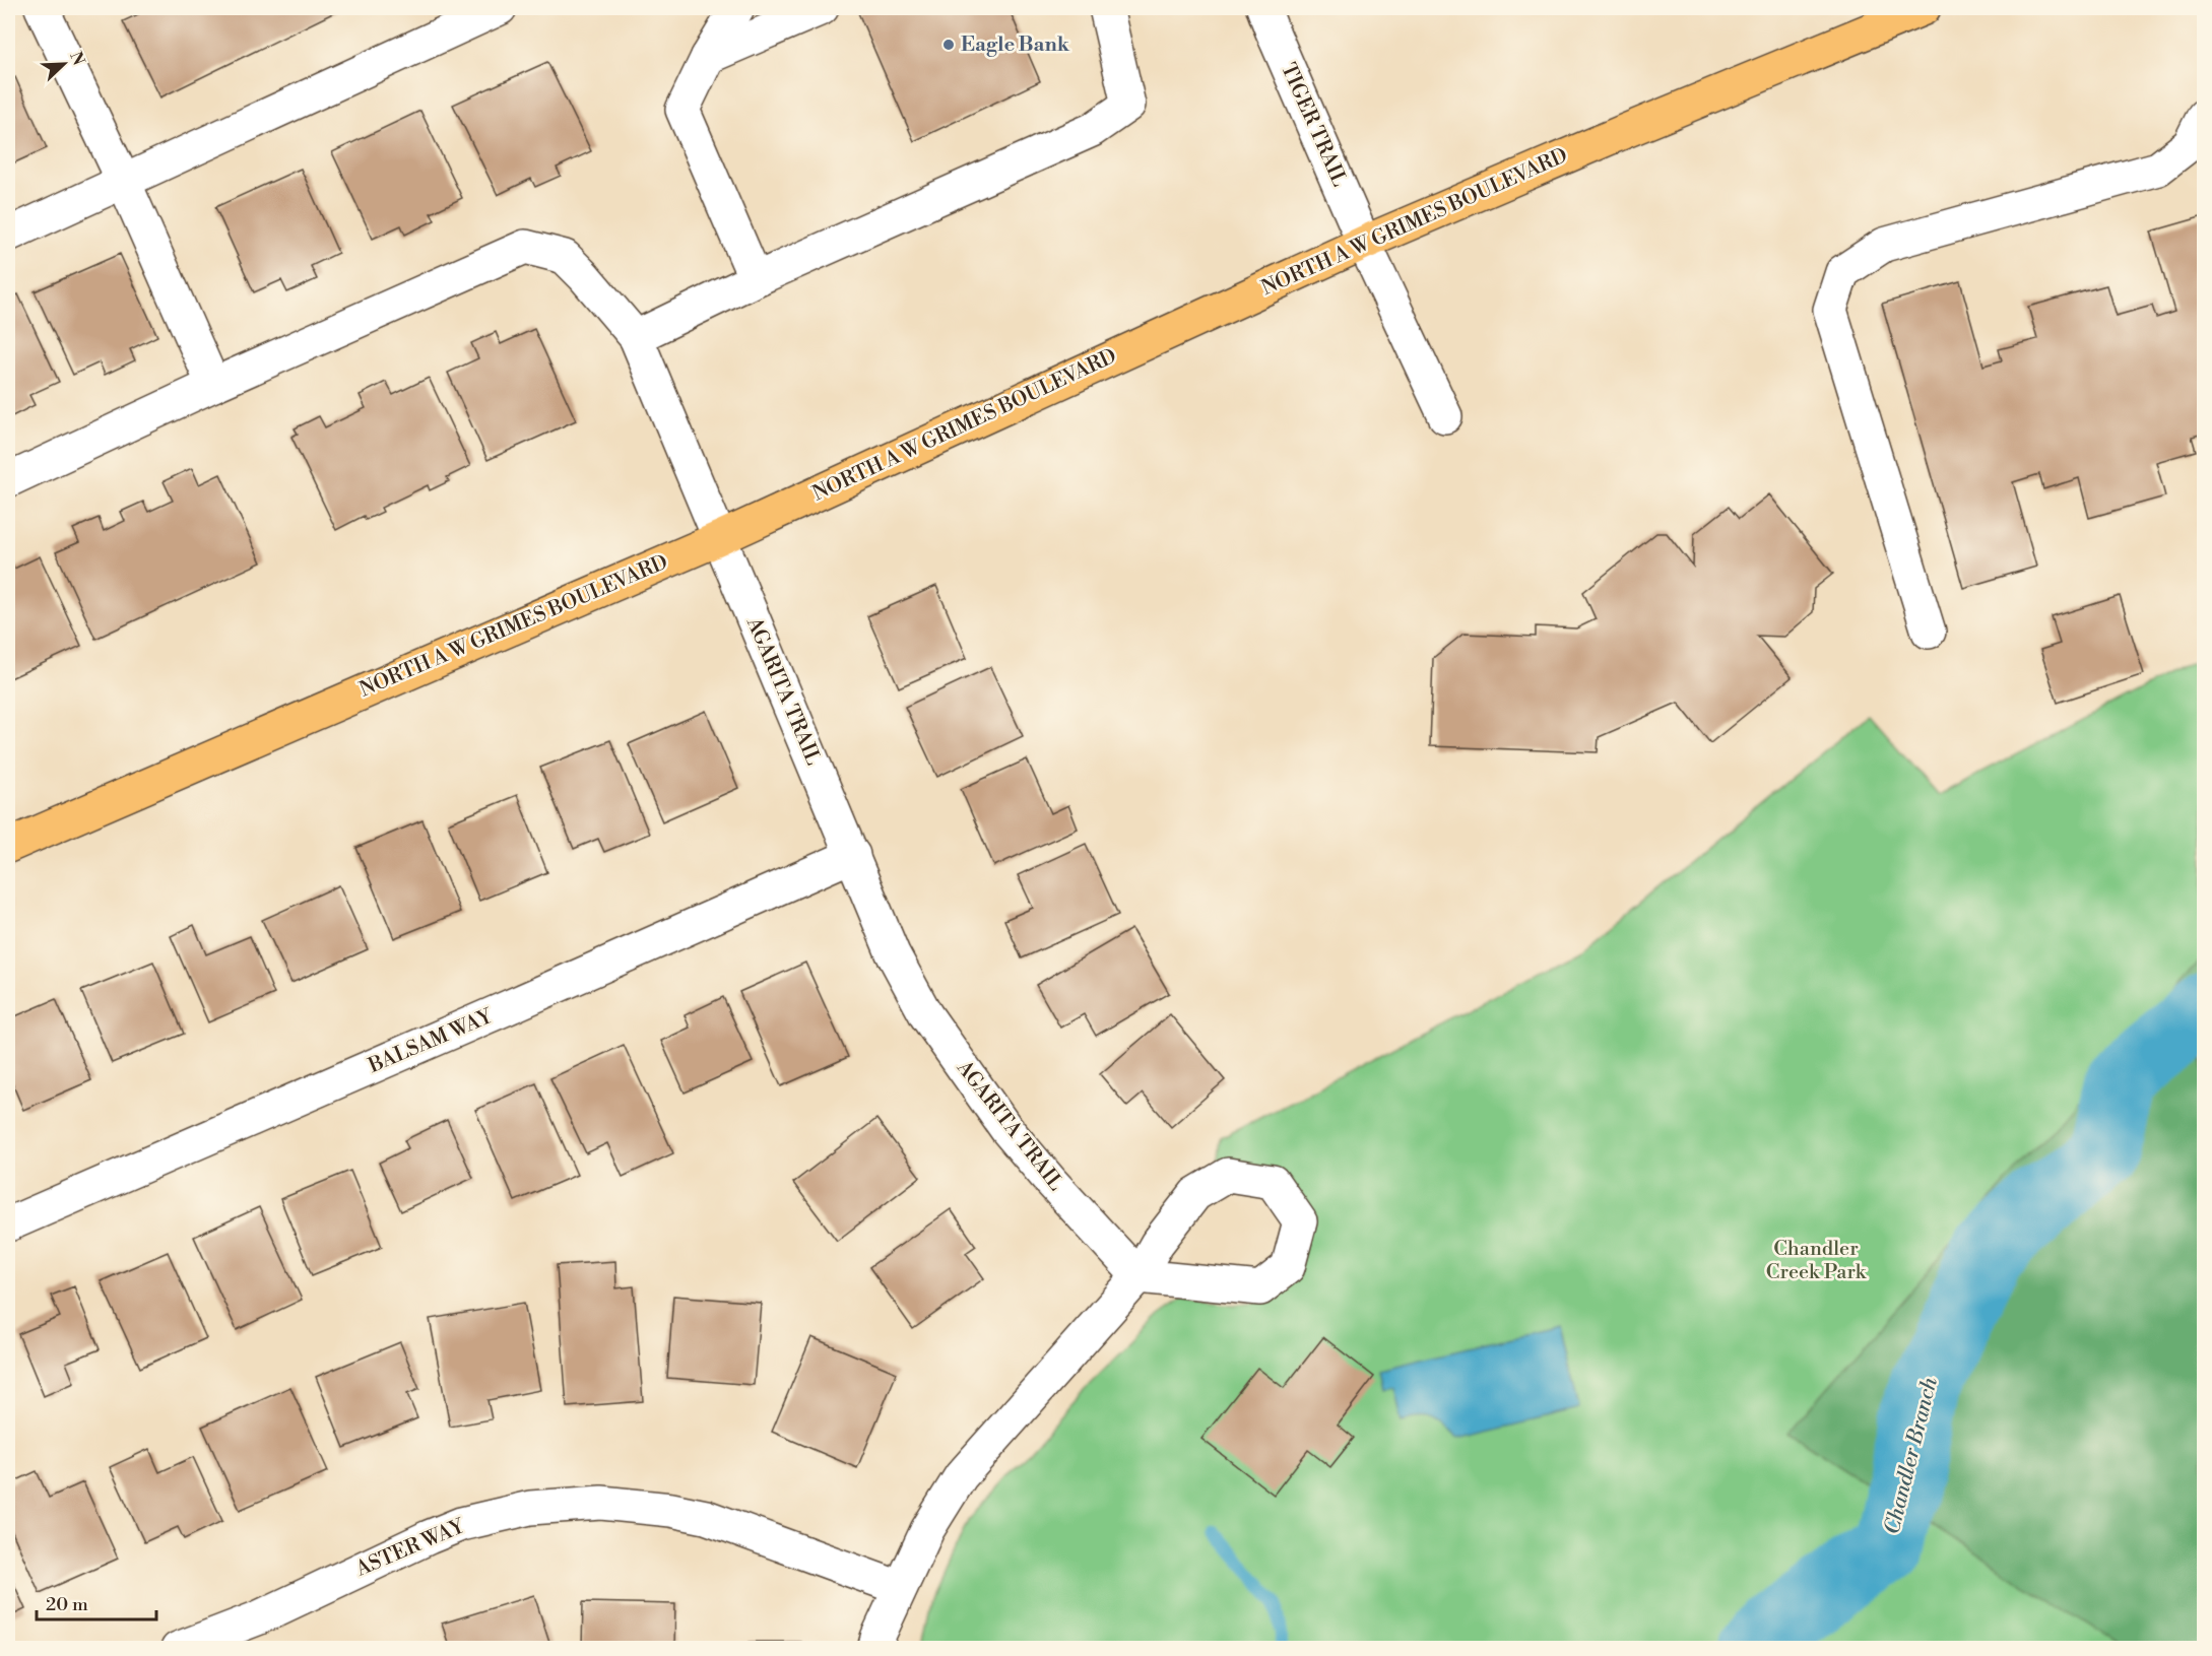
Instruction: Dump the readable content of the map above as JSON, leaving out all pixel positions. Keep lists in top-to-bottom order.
{
  "streets": {
    "main road": ["NORTH A W GRIMES BOULEVARD"],
    "street": [
      "TIGER TRAIL",
      "AGARITA TRAIL",
      "BALSAM WAY",
      "ASTER WAY"
    ]
  },
  "crossings": [
    ["TIGER TRAIL", "NORTH A W GRIMES BOULEVARD"],
    ["NORTH A W GRIMES BOULEVARD", "AGARITA TRAIL"],
    ["AGARITA TRAIL", "BALSAM WAY"]
  ],
  "water": ["Chandler Branch"],
  "parks": ["Chandler Creek Park"],
  "places": ["Eagle Bank"],
  "scale_bar": "20 m",
  "north": "top right"
}
